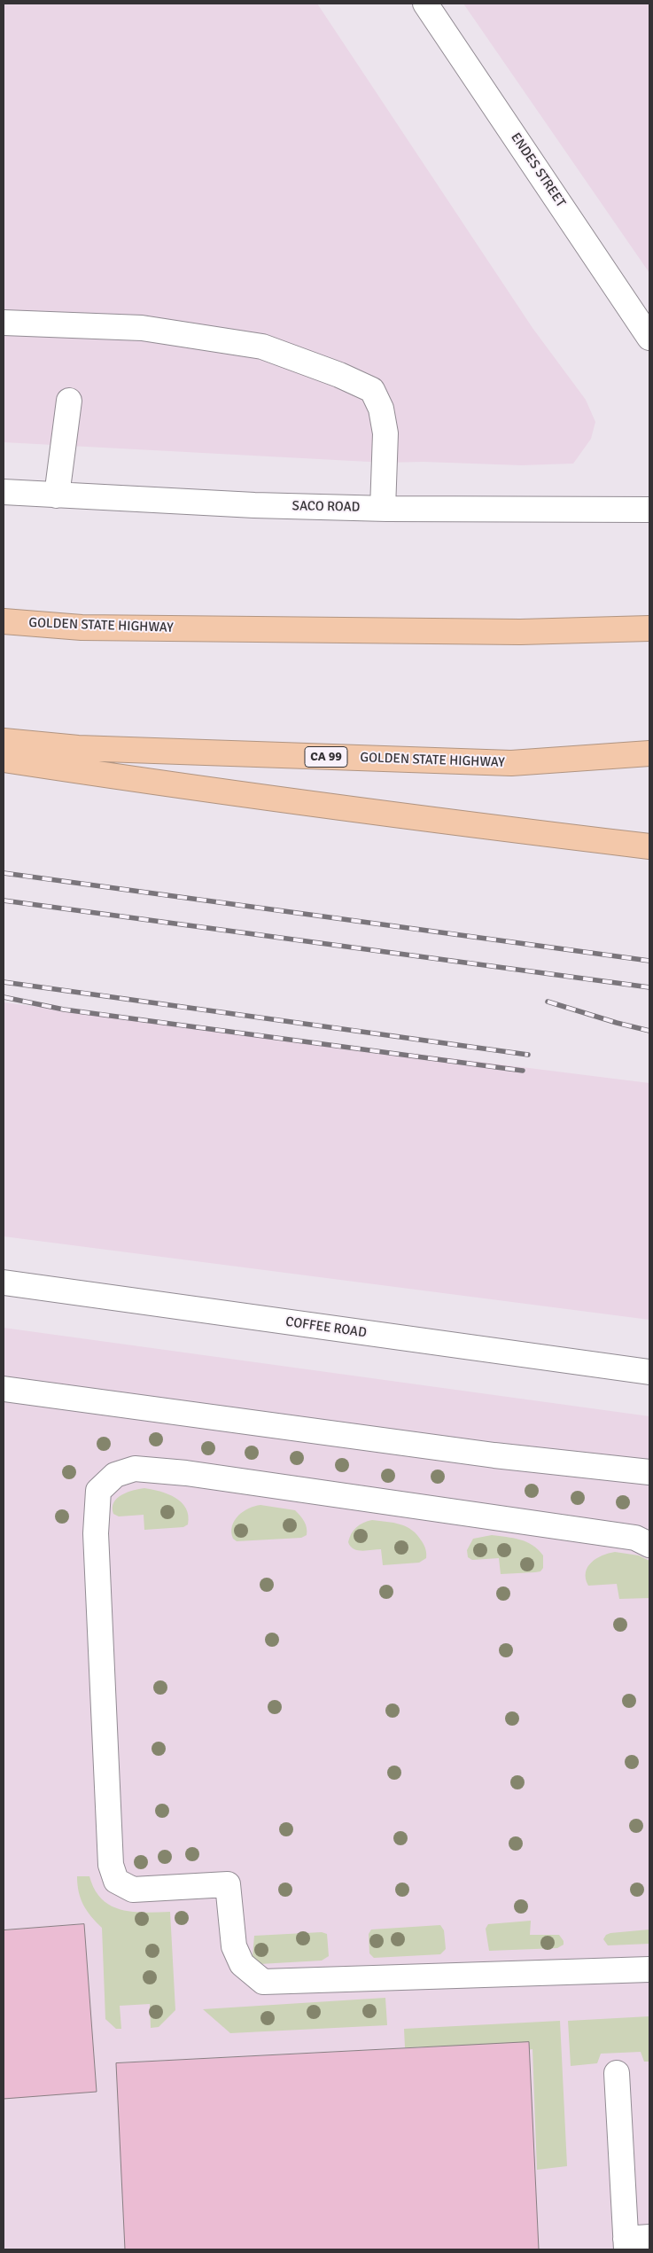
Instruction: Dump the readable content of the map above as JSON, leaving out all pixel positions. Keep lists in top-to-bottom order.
{
  "streets": {
    "highway": ["GOLDEN STATE HIGHWAY", "CA 99"],
    "street": ["ENDES STREET", "SACO ROAD", "COFFEE ROAD"]
  }
}
